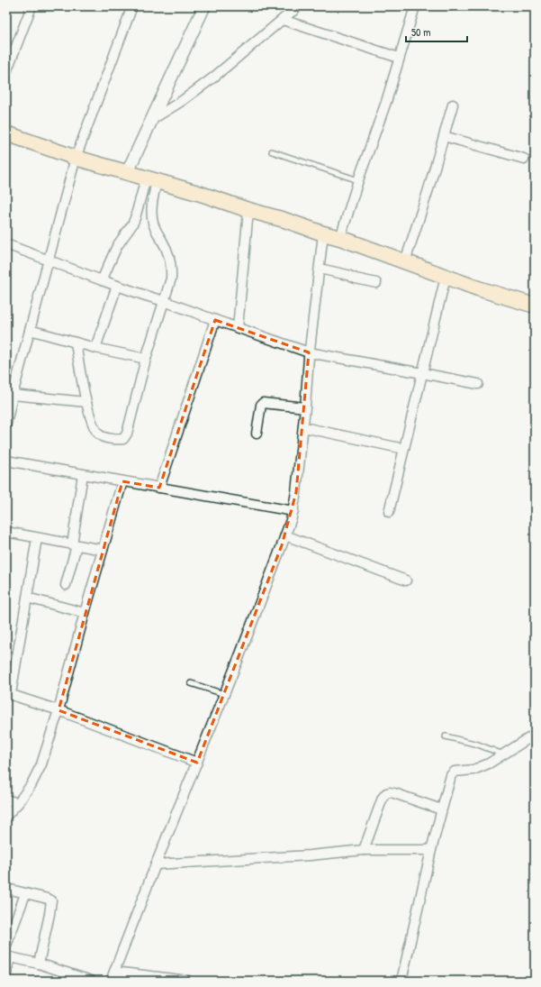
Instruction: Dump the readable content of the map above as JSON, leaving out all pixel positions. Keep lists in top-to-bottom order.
{
  "scale_bar": "50 m"
}
